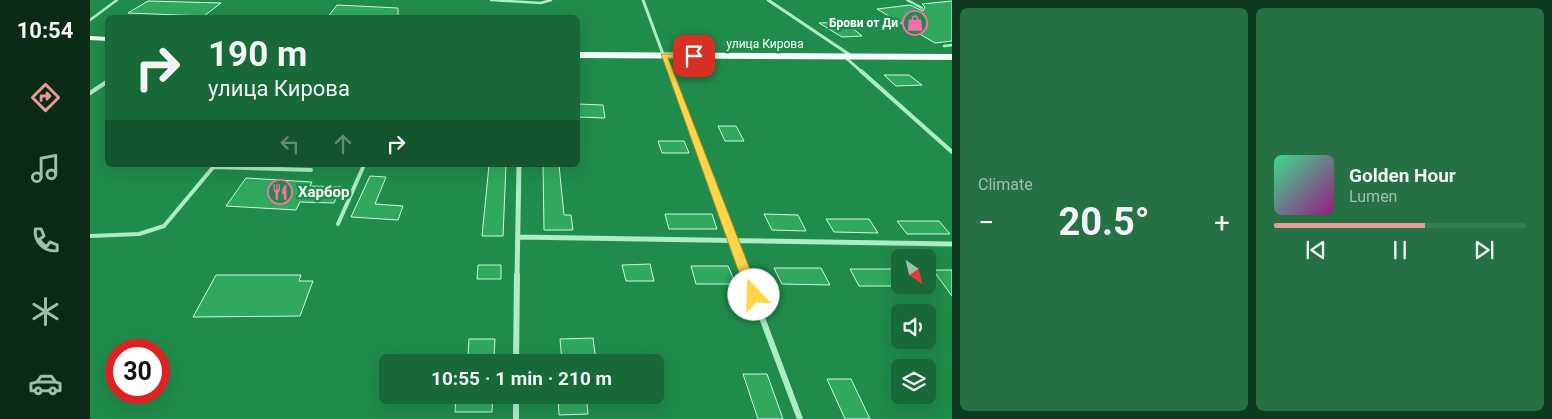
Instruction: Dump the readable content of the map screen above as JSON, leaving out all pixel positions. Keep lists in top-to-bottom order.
{
  "streets": {
    "main road": ["улица Кирова"]
  },
  "places": {
    "shop": ["Брови от Ди"],
    "restaurant": ["Харбор"]
  },
  "north": "bottom right",
  "page": {
    "tabs": "10:54",
    "tile": "Climate",
    "turn": ["190 m", "улица Кирова"],
    "song": ["Golden Hour", "Lumen"],
    "heat": ["−", "20.5°", "+"],
    "limit": "30",
    "trip": "10:55 · 1 min · 210 m"
  }
}
